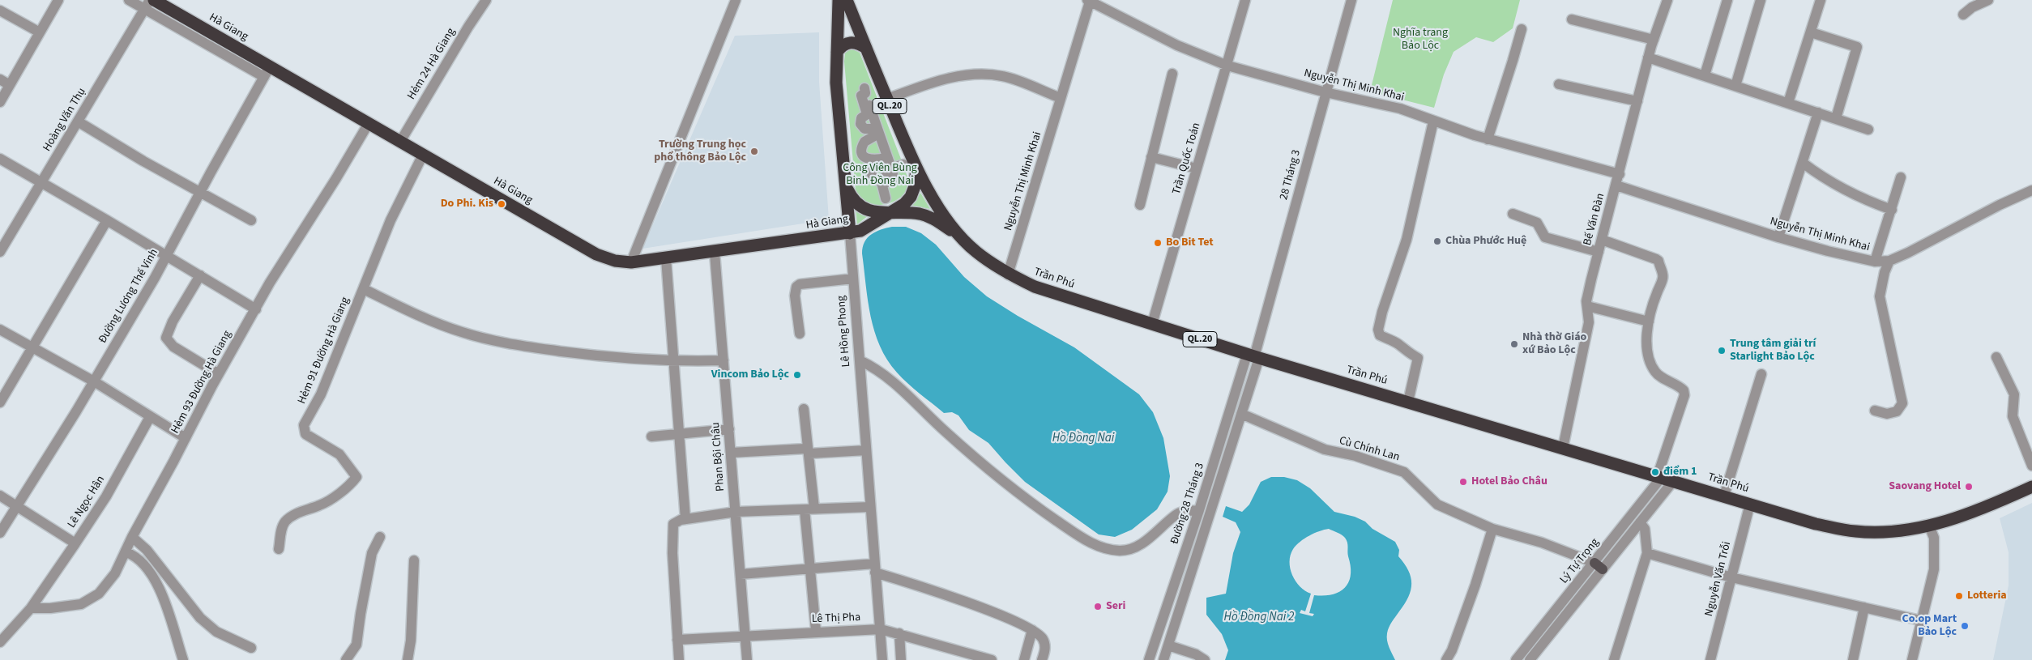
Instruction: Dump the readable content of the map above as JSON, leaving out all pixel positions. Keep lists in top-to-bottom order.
{
  "streets": {
    "highway": [
      "Hà Giang",
      "QL.20",
      "Trần Phú",
      "Lê Hồng Phong"
    ],
    "street": [
      "Hẻm 24 Hà Giang",
      "Nguyễn Thị Minh Khai",
      "Hoàng Văn Thụ",
      "Trần Quốc Toản",
      "28 Tháng 3",
      "Bế Văn Đàn",
      "Đường Lương Thế Vinh",
      "Hẻm 91 Đường Hà Giang",
      "Hẻm 93 Đường Hà Giang",
      "Cù Chính Lan",
      "Phan Bội Châu",
      "Lê Ngọc Hân",
      "Đường 28 Tháng 3",
      "Lý Tự Trọng",
      "Nguyễn Văn Trỗi",
      "Lê Thị Pha"
    ]
  },
  "crossings": [
    ["Hà Giang", "Hẻm 24 Hà Giang"],
    ["Hà Giang", "Hoàng Văn Thụ"],
    ["Hà Giang", "Trần Phú"],
    ["Hà Giang", "Đường Lương Thế Vinh"],
    ["Hà Giang", "Lê Hồng Phong"],
    ["Hà Giang", "Hẻm 91 Đường Hà Giang"],
    ["Hà Giang", "Hẻm 93 Đường Hà Giang"],
    ["Hà Giang", "Phan Bội Châu"],
    ["Nguyễn Thị Minh Khai", "Trần Quốc Toản"],
    ["Nguyễn Thị Minh Khai", "28 Tháng 3"],
    ["Nguyễn Thị Minh Khai", "Bế Văn Đàn"],
    ["Nguyễn Thị Minh Khai", "Trần Phú"],
    ["Trần Quốc Toản", "Trần Phú"],
    ["28 Tháng 3", "Trần Phú"],
    ["28 Tháng 3", "Đường 28 Tháng 3"],
    ["Bế Văn Đàn", "Trần Phú"],
    ["Trần Phú", "Đường 28 Tháng 3"],
    ["Trần Phú", "Lý Tự Trọng"],
    ["Trần Phú", "Nguyễn Văn Trỗi"],
    ["Đường Lương Thế Vinh", "Lê Ngọc Hân"],
    ["Lê Hồng Phong", "Lê Thị Pha"],
    ["Cù Chính Lan", "Lý Tự Trọng"],
    ["Phan Bội Châu", "Lê Thị Pha"]
  ],
  "water": ["Hồ Đồng Nai", "Hồ Đồng Nai 2"],
  "parks": ["Nghĩa trang Bảo Lộc", "Công Viên Bùng Binh Đồng Nai"],
  "places": [
    "Trường Trung học phổ thông Bảo Lộc",
    "Do Phi. Kis",
    "Chùa Phước Huệ",
    "Bo Bit Tet",
    "Nhà thờ Giáo xứ Bảo Lộc",
    "Trung tâm giải trí Starlight Bảo Lộc",
    "Vincom Bảo Lộc",
    "điểm 1",
    "Hotel Bảo Châu",
    "Saovang Hotel",
    "Lotteria",
    "Seri",
    "Co.op Mart Bảo Lộc"
  ]
}
